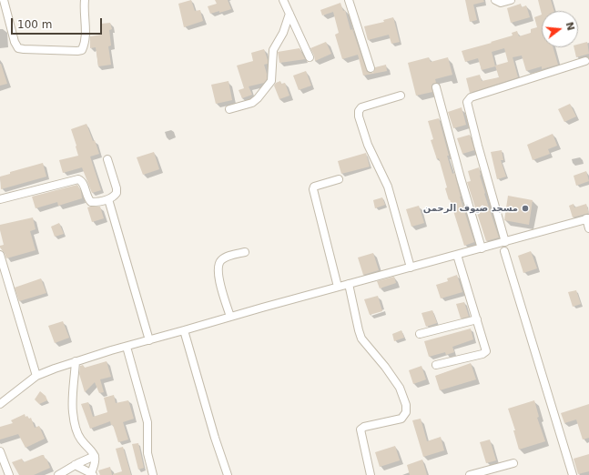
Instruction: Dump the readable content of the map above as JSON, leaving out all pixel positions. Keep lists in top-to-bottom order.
{
  "places": ["مسجد ضيوف الرحمن"],
  "scale_bar": "100 m",
  "north": "right"
}
